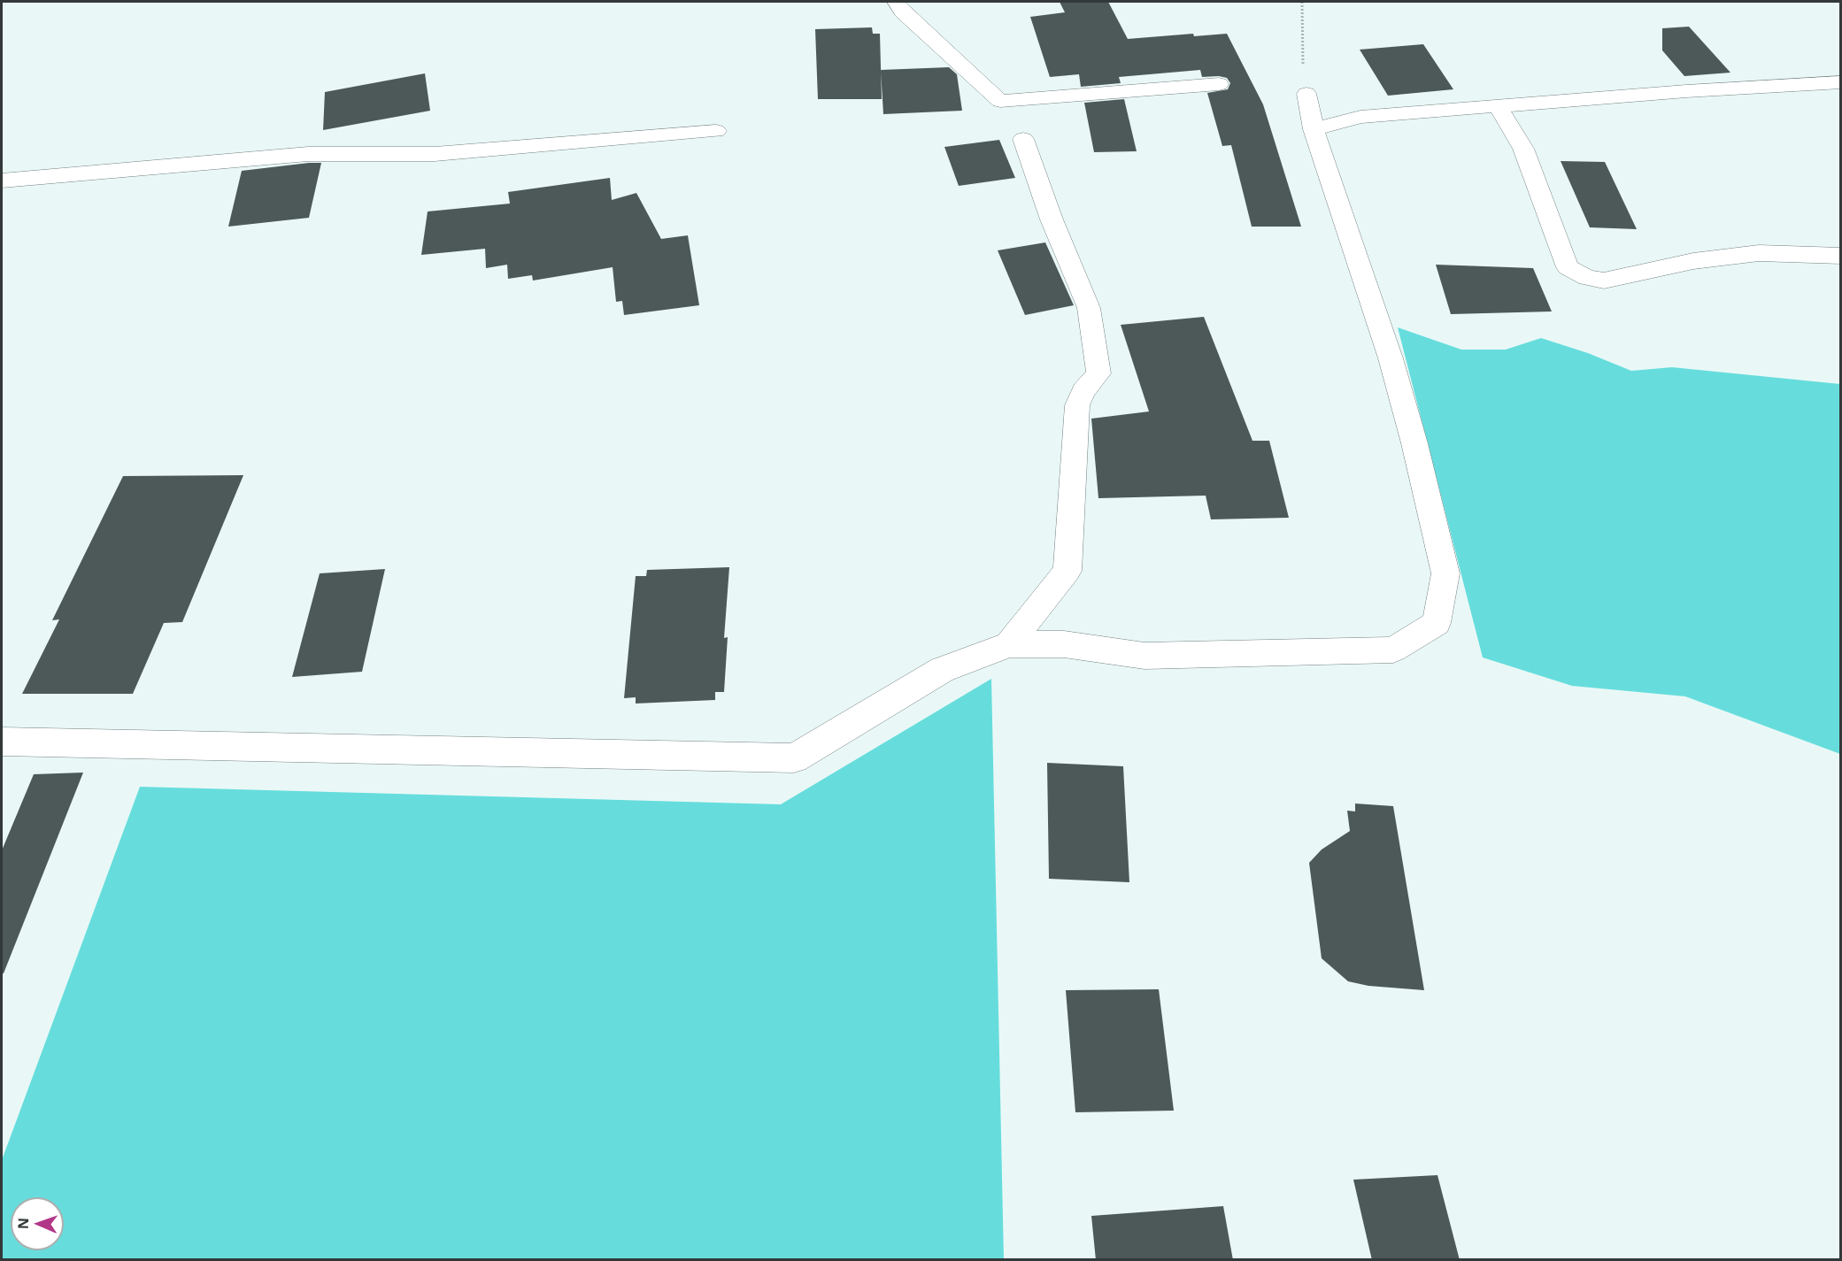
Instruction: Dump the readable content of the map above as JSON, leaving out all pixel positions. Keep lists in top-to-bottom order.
{
  "north": "left"
}
